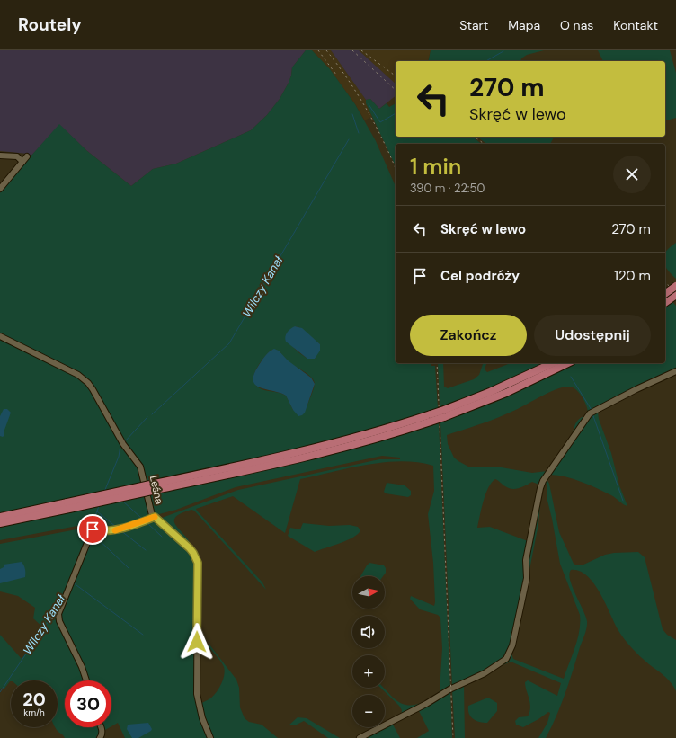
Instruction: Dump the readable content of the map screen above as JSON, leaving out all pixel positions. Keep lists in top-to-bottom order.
{
  "streets": {
    "street": ["Leśna"]
  },
  "water": ["Wilczy Kanał"],
  "north": "right",
  "page": {
    "header": "Routely",
    "nav": [
      "Start",
      "Mapa",
      "O nas",
      "Kontakt"
    ],
    "turn": ["270 m", "Skręć w lewo"],
    "heading": ["1 min", "390 m · 22:50"],
    "list": [
      {
        "name": "Skręć w lewo",
        "value": "270 m"
      },
      {
        "name": "Cel podróży",
        "value": "120 m"
      }
    ],
    "buttons": ["Zakończ", "Udostępnij"],
    "map_buttons": ["+", "−"],
    "speed": "20 km/h",
    "limit": "30"
  }
}
